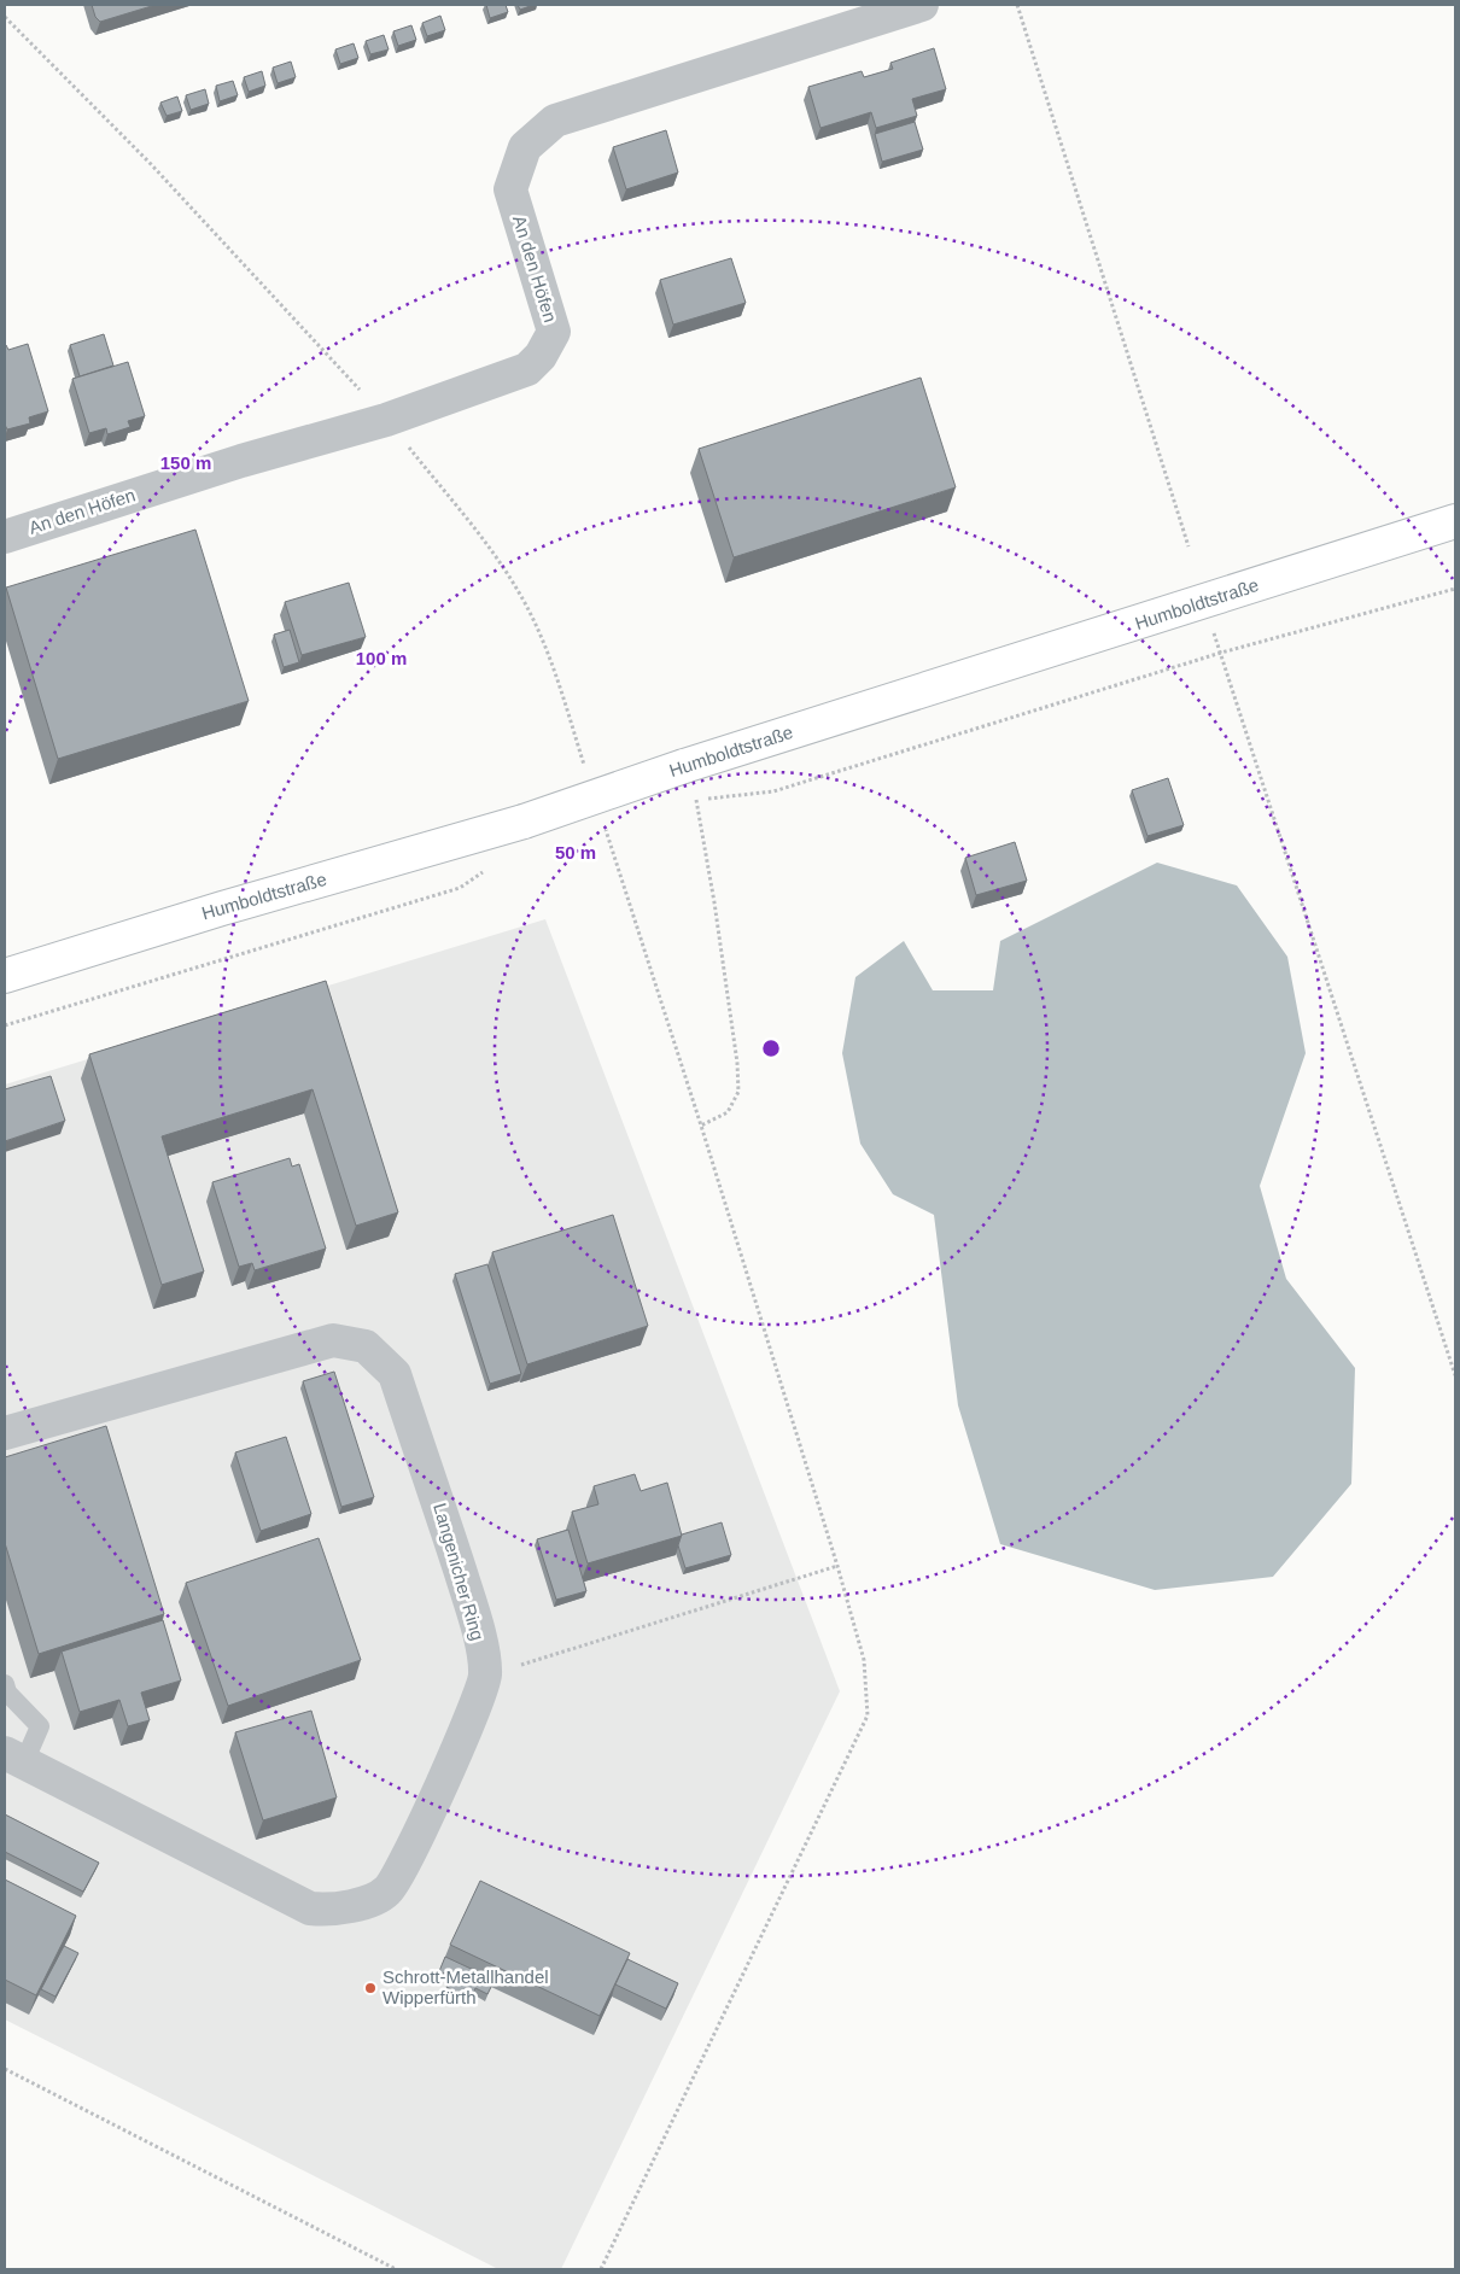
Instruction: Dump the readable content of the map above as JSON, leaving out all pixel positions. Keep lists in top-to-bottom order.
{
  "streets": {
    "street": ["An den Höfen", "Humboldtstraße", "Langenicher Ring"]
  },
  "places": ["Schrott-Metallhandel Wipperfürth"],
  "rings": ["150 m", "100 m", "50 m"]
}
